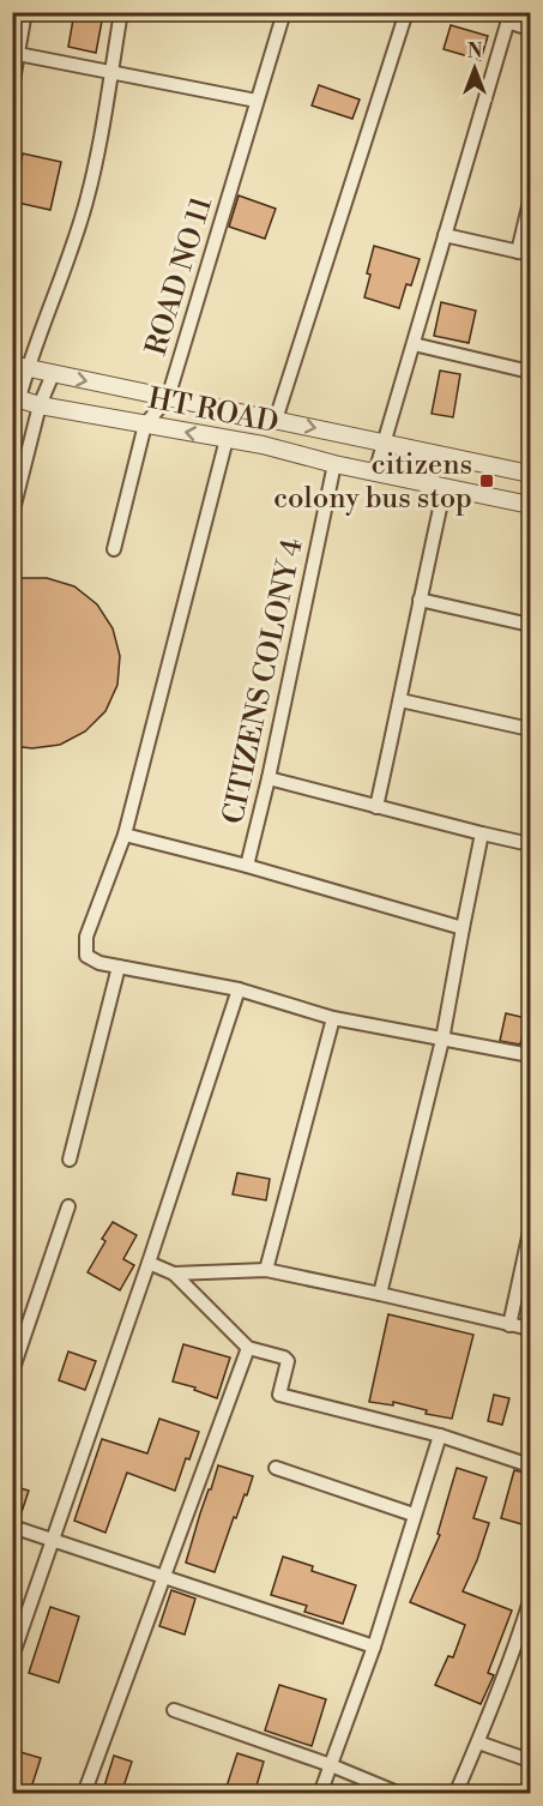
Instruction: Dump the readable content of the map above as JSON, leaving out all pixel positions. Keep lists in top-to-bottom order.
{
  "streets": {
    "street": ["ROAD NO 11", "HT ROAD", "CITIZENS COLONY 4"]
  },
  "crossings": [
    ["ROAD NO 11", "HT ROAD"],
    ["HT ROAD", "CITIZENS COLONY 4"]
  ],
  "places": {
    "transit": ["citizens colony bus stop"]
  },
  "north": "top"
}
